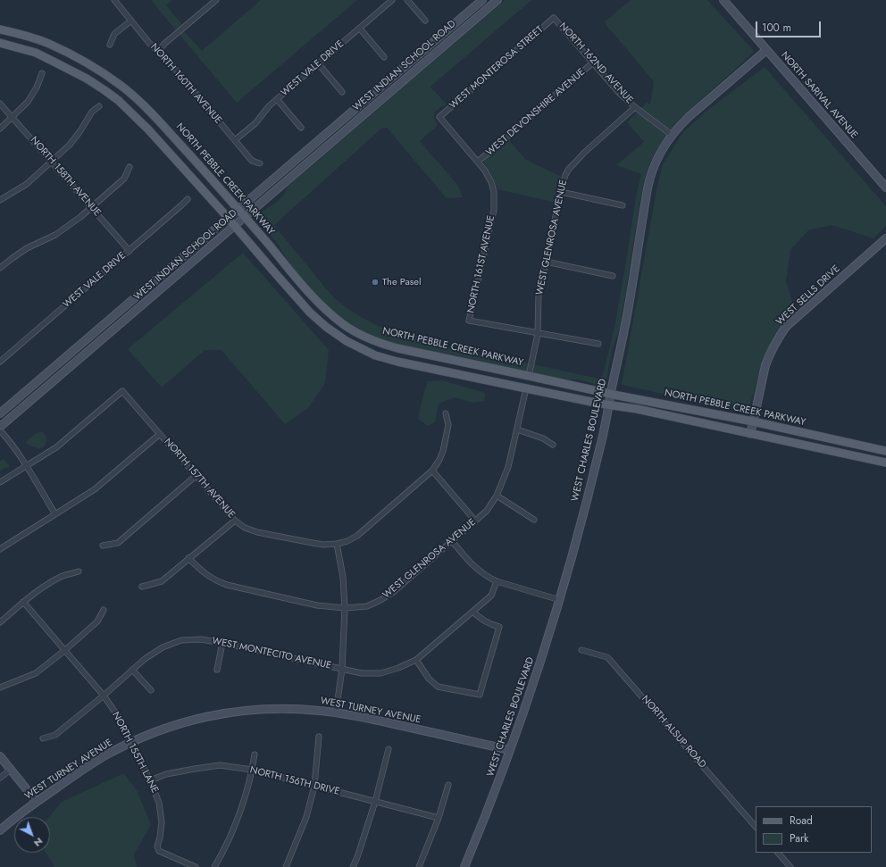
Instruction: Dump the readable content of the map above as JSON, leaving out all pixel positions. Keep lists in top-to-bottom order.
{
  "streets": {
    "main road": ["NORTH PEBBLE CREEK PARKWAY"],
    "street": [
      "NORTH 162ND AVENUE",
      "WEST INDIAN SCHOOL ROAD",
      "WEST MONTEROSA STREET",
      "WEST VALE DRIVE",
      "NORTH 160TH AVENUE",
      "NORTH SARIVAL AVENUE",
      "WEST DEVONSHIRE AVENUE",
      "NORTH 158TH AVENUE",
      "WEST GLENROSA AVENUE",
      "NORTH 161ST AVENUE",
      "WEST SELLS DRIVE",
      "WEST CHARLES BOULEVARD",
      "NORTH 157TH AVENUE",
      "WEST MONTECITO AVENUE",
      "WEST TURNEY AVENUE",
      "NORTH ALSUP ROAD",
      "NORTH 155TH LANE",
      "NORTH 156TH DRIVE"
    ]
  },
  "crossings": [
    ["NORTH 162ND AVENUE", "WEST MONTEROSA STREET"],
    ["NORTH 162ND AVENUE", "WEST DEVONSHIRE AVENUE"],
    ["NORTH 162ND AVENUE", "WEST GLENROSA AVENUE"],
    ["NORTH 162ND AVENUE", "WEST CHARLES BOULEVARD"],
    ["WEST INDIAN SCHOOL ROAD", "NORTH PEBBLE CREEK PARKWAY"],
    ["WEST MONTEROSA STREET", "NORTH 161ST AVENUE"],
    ["WEST VALE DRIVE", "NORTH 160TH AVENUE"],
    ["WEST VALE DRIVE", "NORTH 158TH AVENUE"],
    ["NORTH SARIVAL AVENUE", "WEST CHARLES BOULEVARD"],
    ["WEST DEVONSHIRE AVENUE", "NORTH 161ST AVENUE"],
    ["NORTH PEBBLE CREEK PARKWAY", "WEST GLENROSA AVENUE"],
    ["NORTH PEBBLE CREEK PARKWAY", "WEST SELLS DRIVE"],
    ["NORTH PEBBLE CREEK PARKWAY", "WEST CHARLES BOULEVARD"],
    ["WEST GLENROSA AVENUE", "NORTH 161ST AVENUE"],
    ["WEST CHARLES BOULEVARD", "WEST TURNEY AVENUE"],
    ["WEST MONTECITO AVENUE", "NORTH 155TH LANE"],
    ["WEST TURNEY AVENUE", "NORTH 155TH LANE"],
    ["NORTH 155TH LANE", "NORTH 156TH DRIVE"]
  ],
  "places": ["The Pasel"],
  "legend": ["Road", "Park"],
  "scale_bar": "100 m",
  "north": "bottom right"
}
